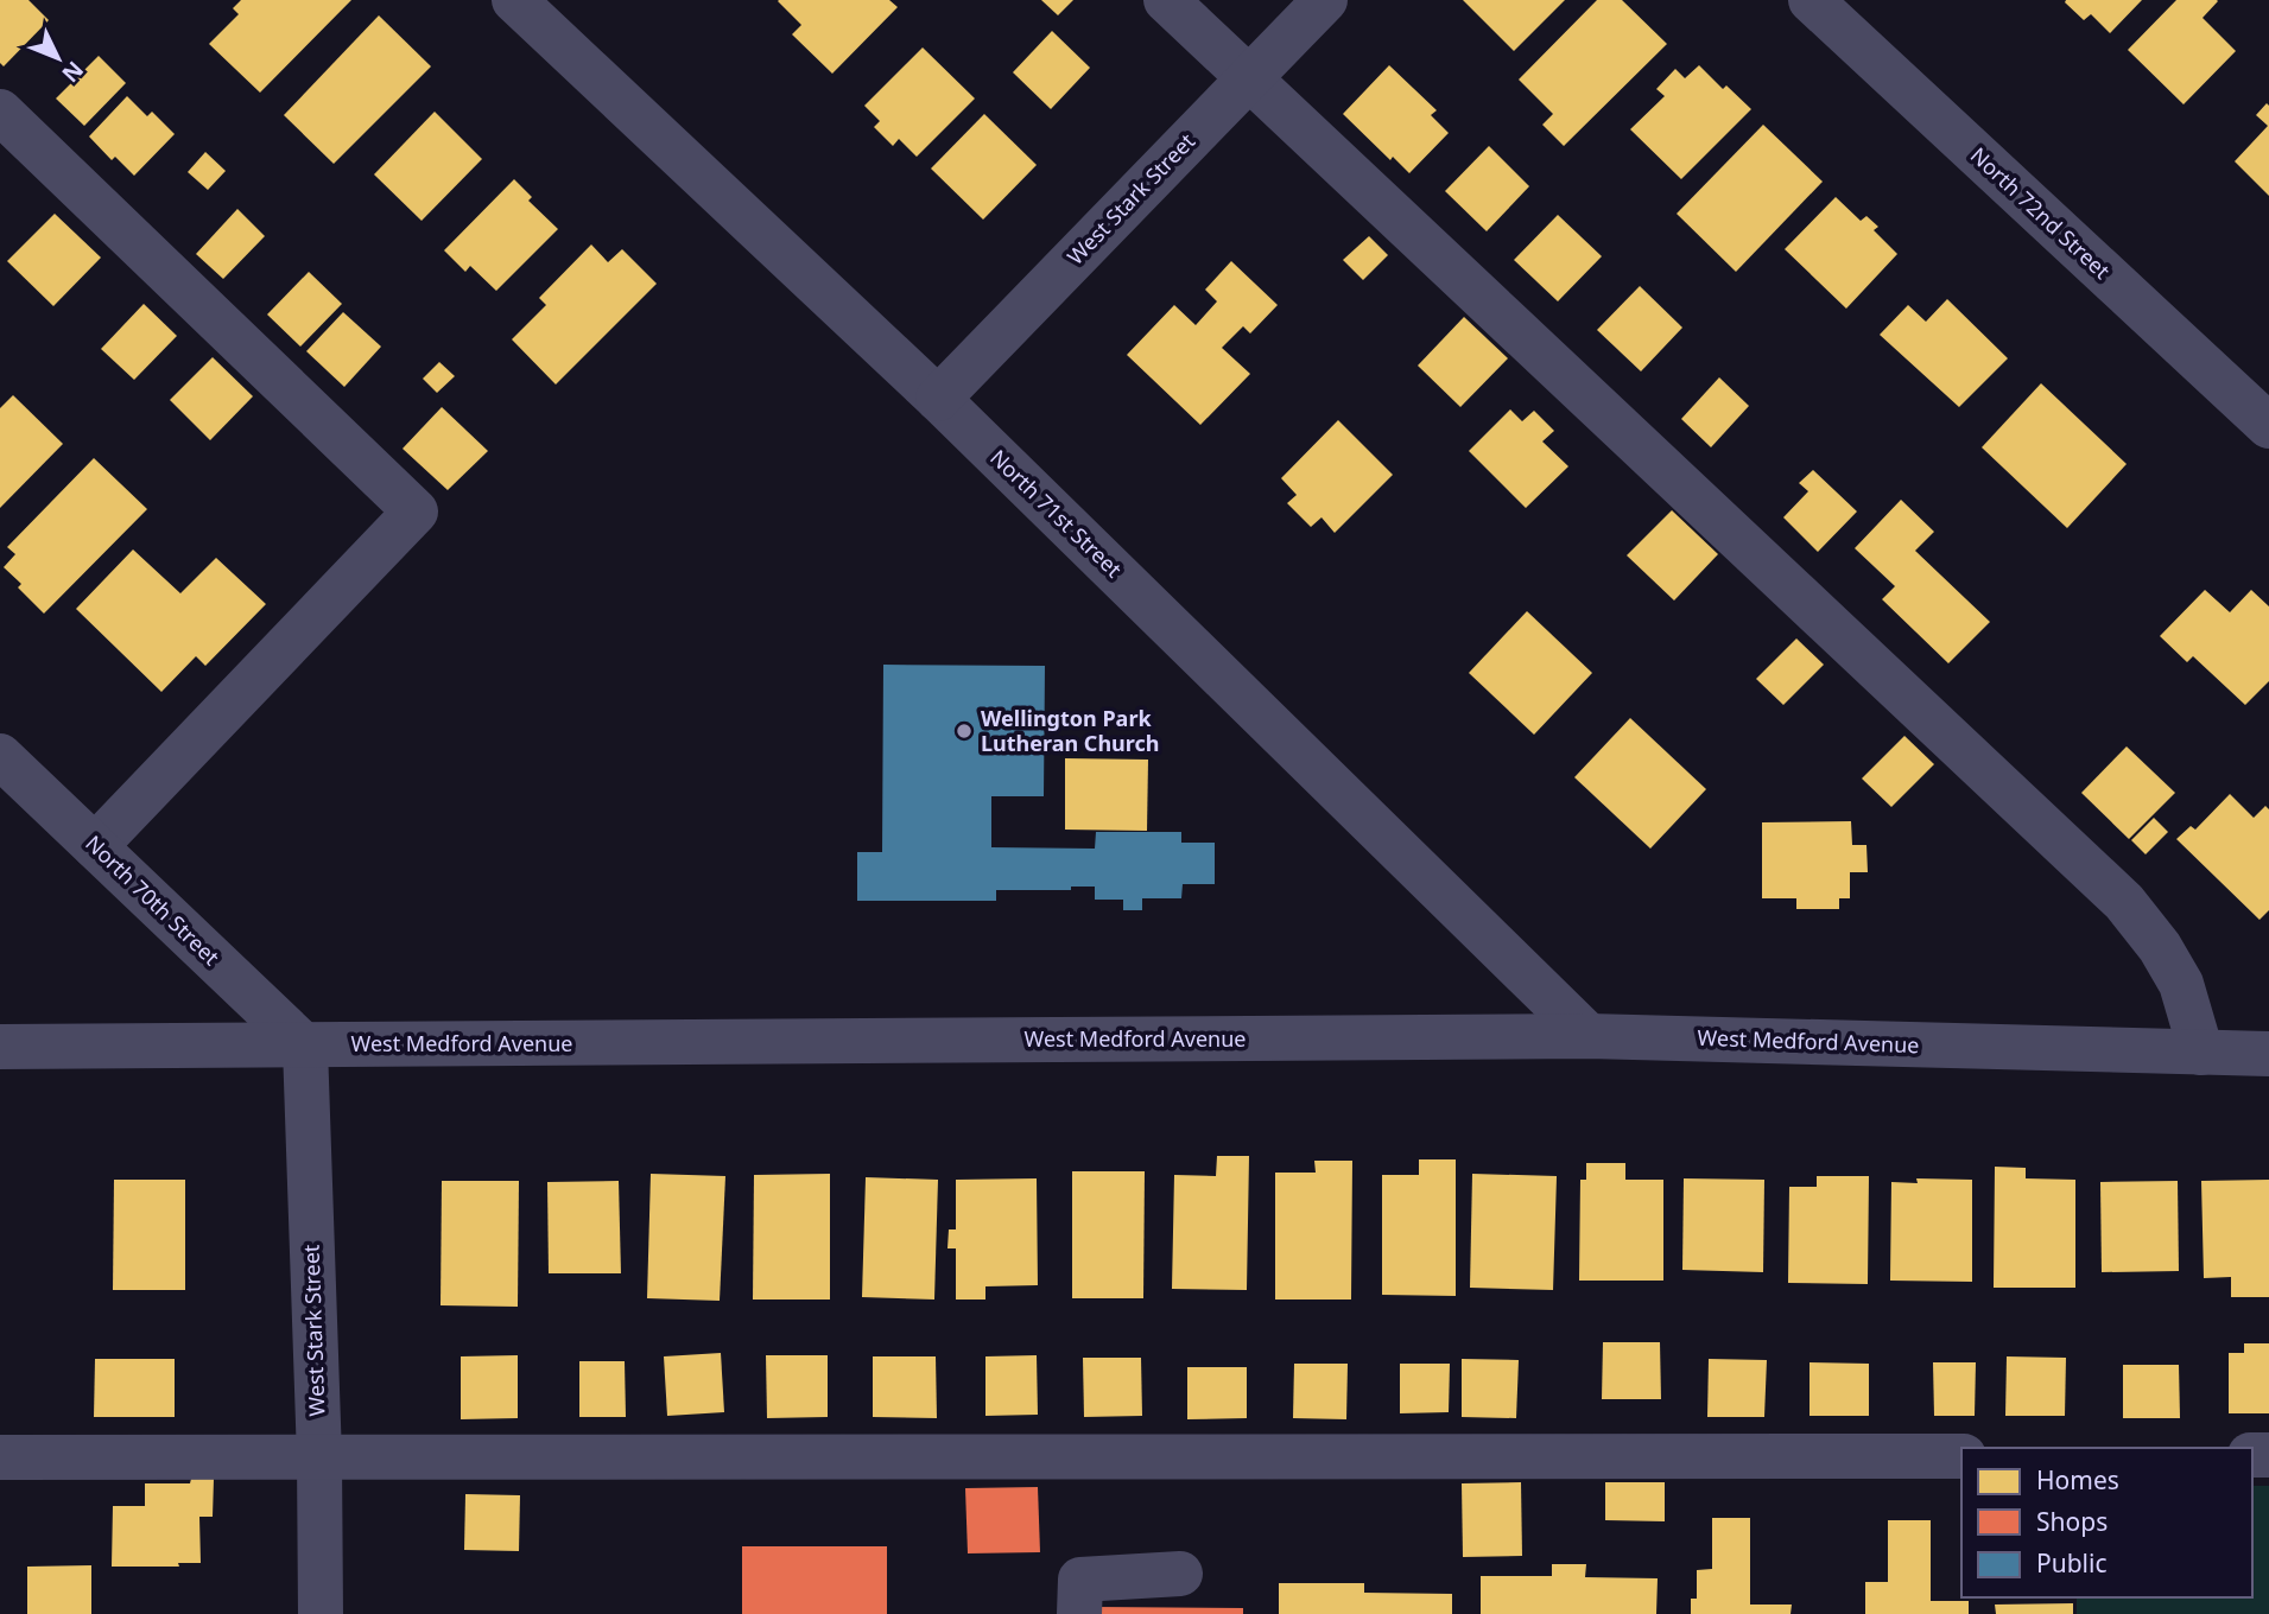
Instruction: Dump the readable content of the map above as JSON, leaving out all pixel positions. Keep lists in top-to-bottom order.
{
  "streets": {
    "street": [
      "West Stark Street",
      "North 72nd Street",
      "North 71st Street",
      "North 70th Street",
      "West Medford Avenue"
    ]
  },
  "crossings": [
    ["West Stark Street", "North 71st Street"],
    ["West Stark Street", "North 70th Street"],
    ["West Stark Street", "West Medford Avenue"],
    ["North 71st Street", "West Medford Avenue"],
    ["North 70th Street", "West Medford Avenue"]
  ],
  "places": ["Wellington Park Lutheran Church"],
  "legend": ["Homes", "Shops", "Public"],
  "north": "bottom right"
}
